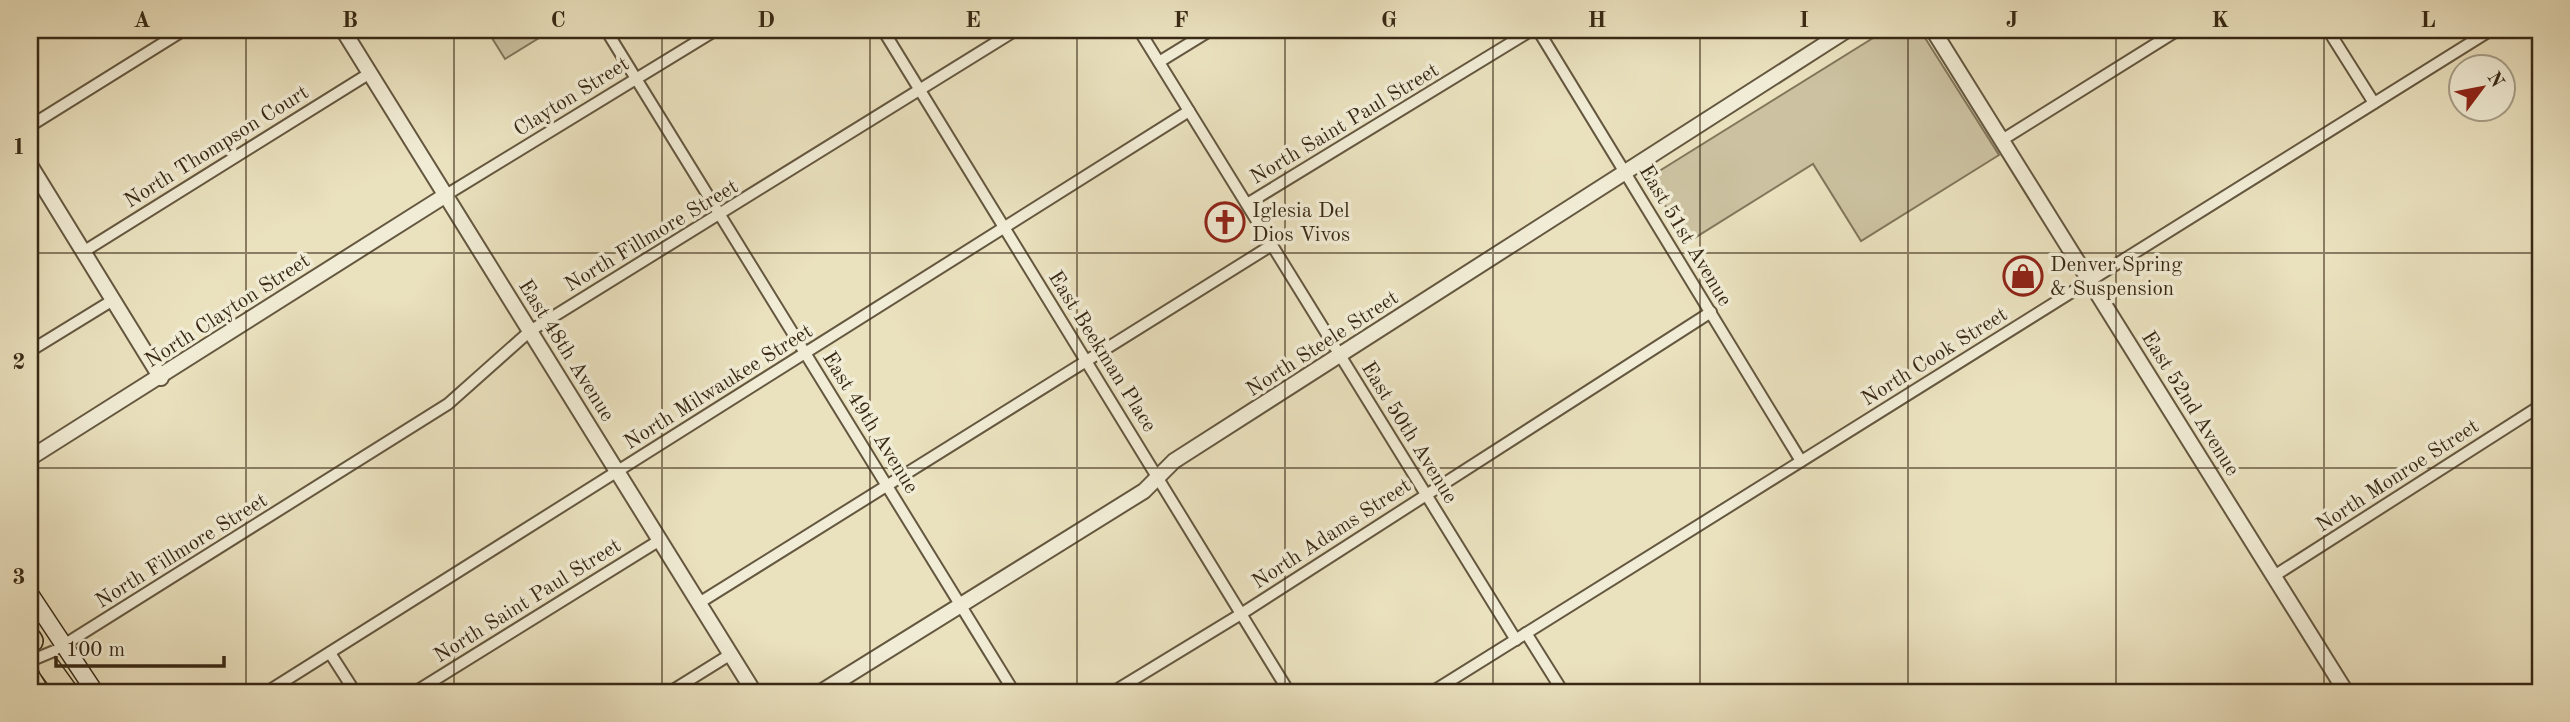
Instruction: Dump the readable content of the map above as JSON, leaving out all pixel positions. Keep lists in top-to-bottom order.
{
  "streets": {
    "street": [
      "Clayton Street",
      "North Saint Paul Street",
      "North Thompson Court",
      "North Fillmore Street",
      "East 51st Avenue",
      "North Clayton Street",
      "North Steele Street",
      "East 48th Avenue",
      "East Beekman Place",
      "North Cook Street",
      "North Milwaukee Street",
      "East 52nd Avenue",
      "East 49th Avenue",
      "East 50th Avenue",
      "North Monroe Street",
      "North Adams Street"
    ]
  },
  "crossings": [
    ["Clayton Street", "North Clayton Street"],
    ["Clayton Street", "East 48th Avenue"],
    ["Clayton Street", "East 49th Avenue"],
    ["North Saint Paul Street", "East 48th Avenue"],
    ["North Saint Paul Street", "East 50th Avenue"],
    ["North Thompson Court", "East 48th Avenue"],
    ["North Fillmore Street", "East 48th Avenue"],
    ["North Fillmore Street", "East Beekman Place"],
    ["North Fillmore Street", "East 49th Avenue"],
    ["East 51st Avenue", "North Steele Street"],
    ["East 51st Avenue", "North Cook Street"],
    ["East 51st Avenue", "North Adams Street"],
    ["North Clayton Street", "East 48th Avenue"],
    ["North Steele Street", "East Beekman Place"],
    ["North Steele Street", "East 49th Avenue"],
    ["North Steele Street", "East 50th Avenue"],
    ["East 48th Avenue", "North Milwaukee Street"],
    ["East Beekman Place", "North Milwaukee Street"],
    ["East Beekman Place", "North Adams Street"],
    ["North Cook Street", "East 52nd Avenue"],
    ["North Cook Street", "East 50th Avenue"],
    ["North Milwaukee Street", "East 49th Avenue"],
    ["North Milwaukee Street", "East 50th Avenue"],
    ["East 52nd Avenue", "North Monroe Street"],
    ["East 50th Avenue", "North Adams Street"]
  ],
  "places": {
    "church": ["Iglesia Del Dios Vivos"],
    "shop": ["Denver Spring & Suspension"]
  },
  "scale_bar": "100 m",
  "north": "top right",
  "grid": {
    "columns": [
      "A",
      "B",
      "C",
      "D",
      "E",
      "F",
      "G",
      "H",
      "I",
      "J",
      "K",
      "L"
    ],
    "rows": ["1", "2", "3"]
  }
}
